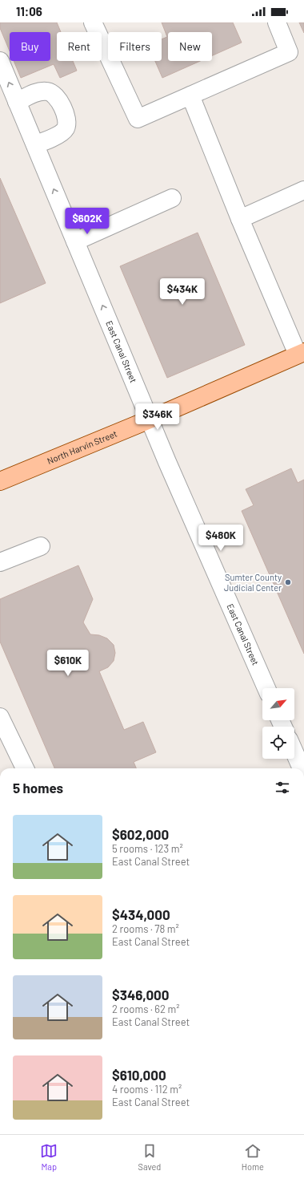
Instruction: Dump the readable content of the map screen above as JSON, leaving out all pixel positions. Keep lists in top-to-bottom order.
{
  "streets": {
    "main road": ["North Harvin Street"],
    "street": ["East Canal Street"]
  },
  "crossings": [
    ["East Canal Street", "North Harvin Street"]
  ],
  "one_way": ["East Canal Street"],
  "places": ["Sumter County Judicial Center"],
  "north": "top right",
  "page": {
    "status": "11:06",
    "chip": [
      "Buy",
      "Rent",
      "Filters",
      "New"
    ],
    "price": [
      "$602K",
      "$434K",
      "$346K",
      "$480K",
      "$610K"
    ],
    "heading": "5 homes",
    "list": [
      {
        "name": "$602,000",
        "note": "5 rooms · 123 m² · East Canal Street"
      },
      {
        "name": "$434,000",
        "note": "2 rooms · 78 m² · East Canal Street"
      },
      {
        "name": "$346,000",
        "note": "2 rooms · 62 m² · East Canal Street"
      },
      {
        "name": "$610,000",
        "note": "4 rooms · 112 m² · East Canal Street"
      }
    ],
    "tabs": ["Map", "Saved", "Home"]
  }
}
